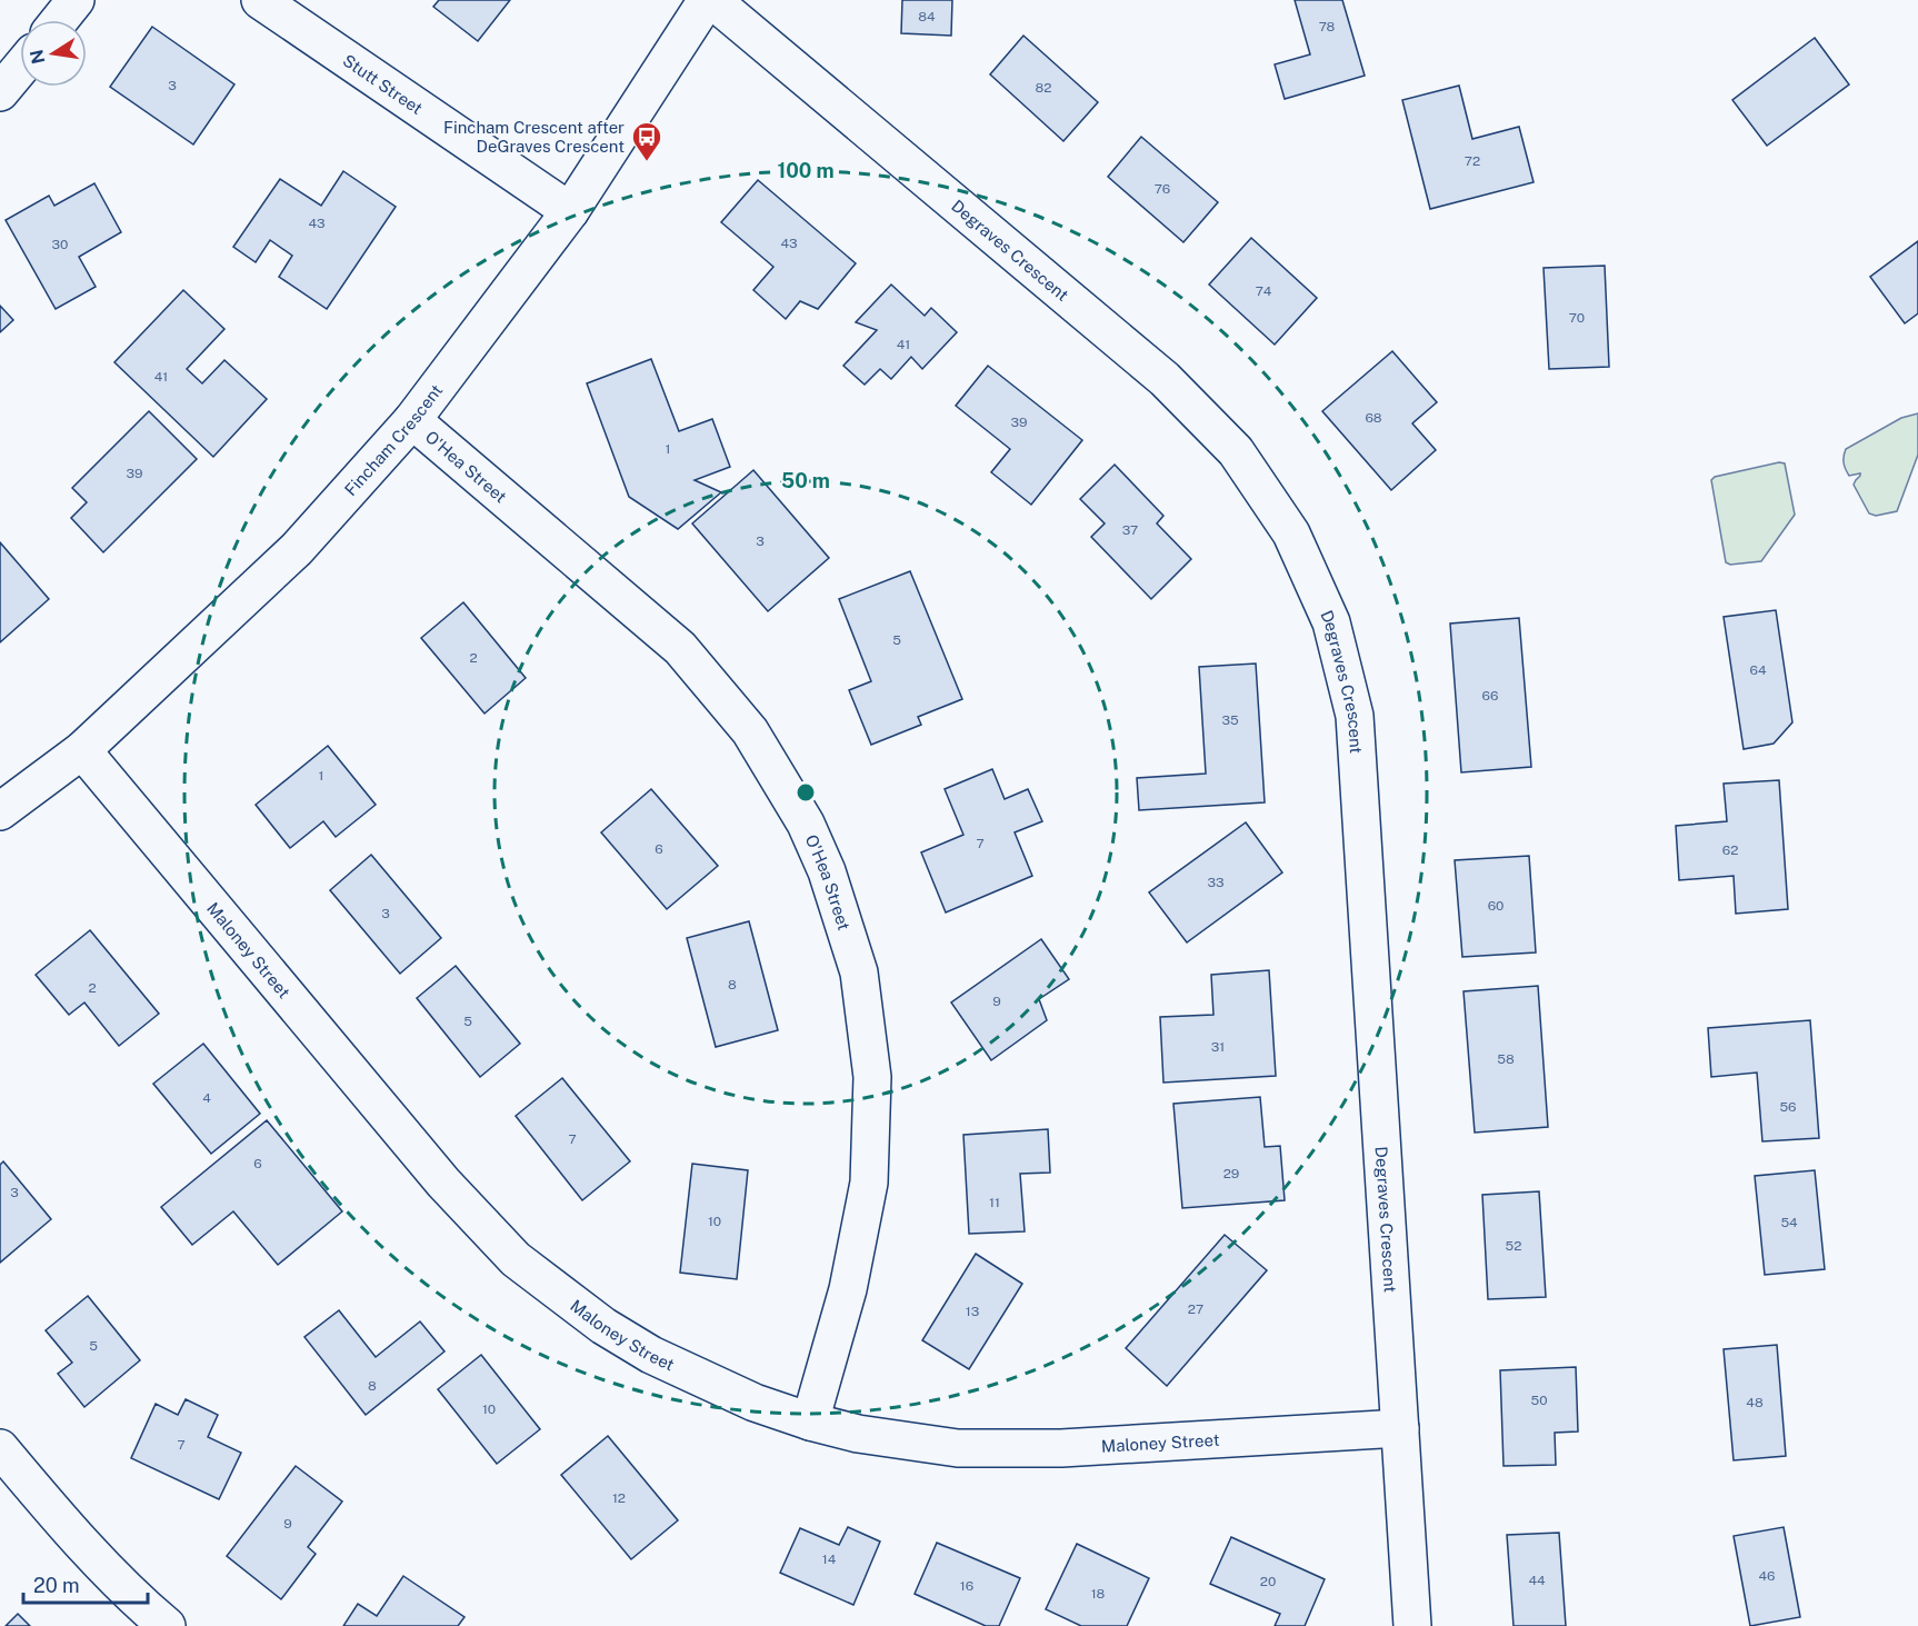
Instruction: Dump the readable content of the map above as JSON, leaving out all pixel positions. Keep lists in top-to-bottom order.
{
  "streets": {
    "street": [
      "Stutt Street",
      "Degraves Crescent",
      "Fincham Crescent",
      "O'Hea Street",
      "Maloney Street"
    ]
  },
  "crossings": [
    ["Stutt Street", "Fincham Crescent"],
    ["Degraves Crescent", "Maloney Street"],
    ["Fincham Crescent", "O'Hea Street"],
    ["Fincham Crescent", "Maloney Street"],
    ["O'Hea Street", "Maloney Street"]
  ],
  "places": {
    "bus stop": ["Fincham Crescent after DeGraves Crescent"]
  },
  "house_numbers": [
    "84",
    "78",
    "3",
    "82",
    "72",
    "76",
    "43",
    "43",
    "30",
    "74",
    "70",
    "41",
    "41",
    "68",
    "39",
    "1",
    "39",
    "37",
    "3",
    "5",
    "2",
    "64",
    "66",
    "35",
    "1",
    "7",
    "6",
    "62",
    "33",
    "60",
    "3",
    "8",
    "2",
    "9",
    "5",
    "31",
    "58",
    "4",
    "56",
    "7",
    "6",
    "29",
    "3",
    "11",
    "10",
    "54",
    "52",
    "27",
    "13",
    "5",
    "8",
    "50",
    "48",
    "10",
    "7",
    "12",
    "9",
    "14",
    "46",
    "44",
    "20",
    "16",
    "18"
  ],
  "scale_bar": "20 m",
  "north": "left",
  "rings": ["100 m", "50 m"]
}
